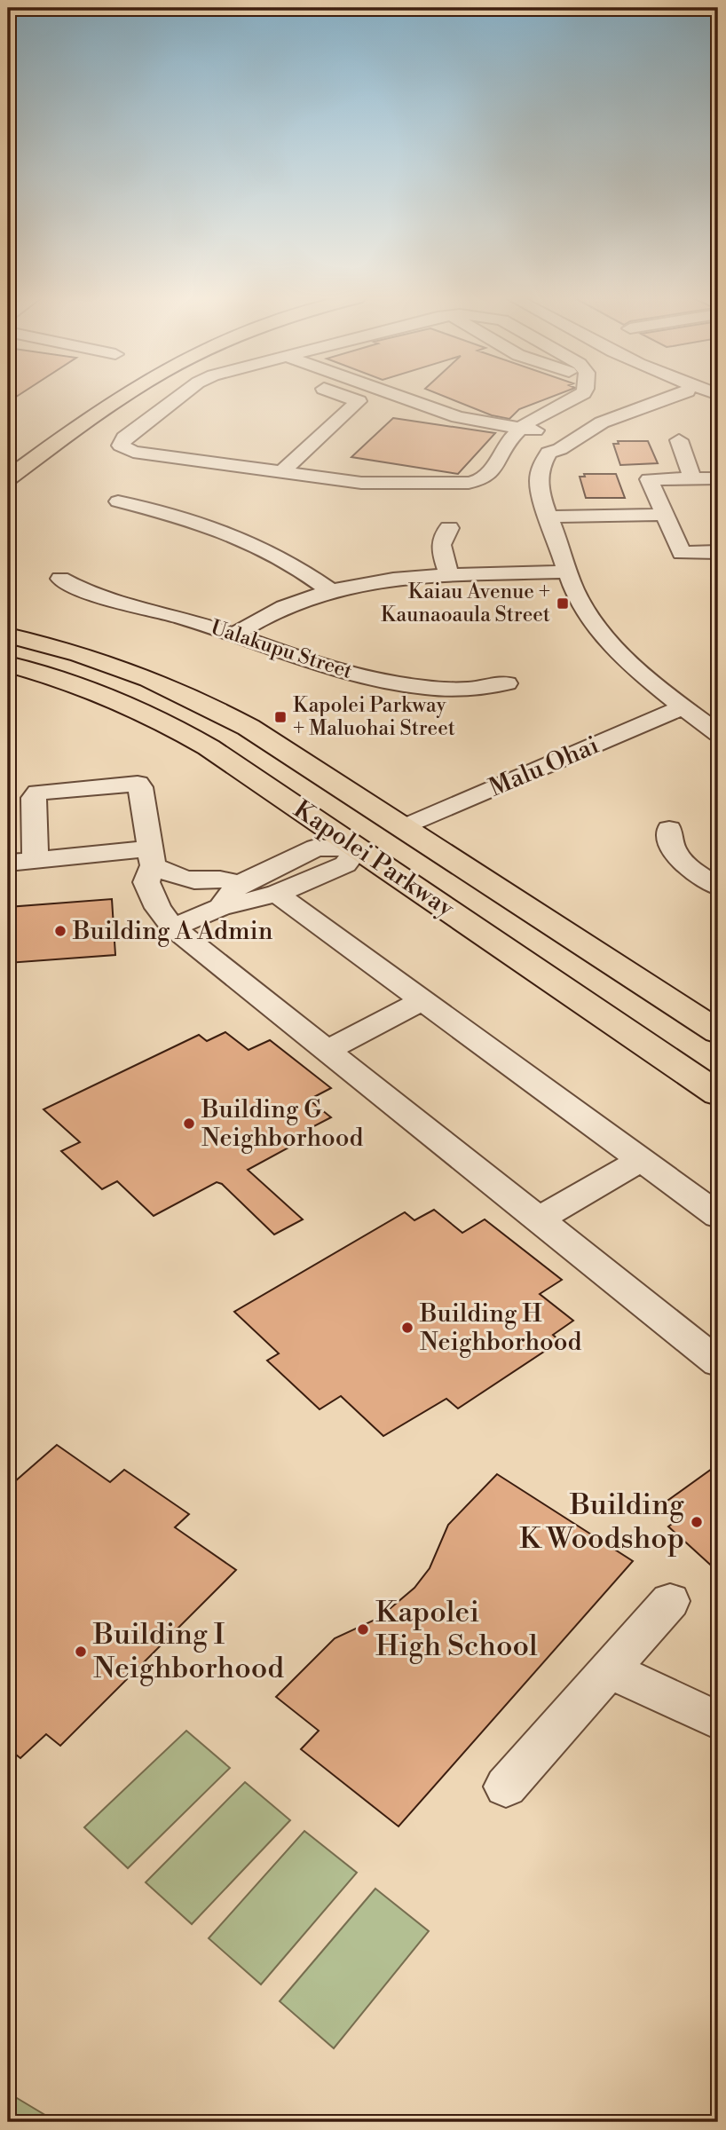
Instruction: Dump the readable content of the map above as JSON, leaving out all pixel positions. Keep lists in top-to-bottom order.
{
  "streets": {
    "main road": ["Kapolei Parkway"],
    "street": ["Ualakupu Street", "Malu Ohai"]
  },
  "crossings": [
    ["Malu Ohai", "Kapolei Parkway"]
  ],
  "places": {
    "transit": ["Kaiau Avenue + Kaunaoaula Street", "Kapolei Parkway + Maluohai Street"],
    "other": [
      "Building A Admin",
      "Building G Neighborhood",
      "Building H Neighborhood",
      "Building K Woodshop",
      "Kapolei High School",
      "Building I Neighborhood"
    ]
  }
}
